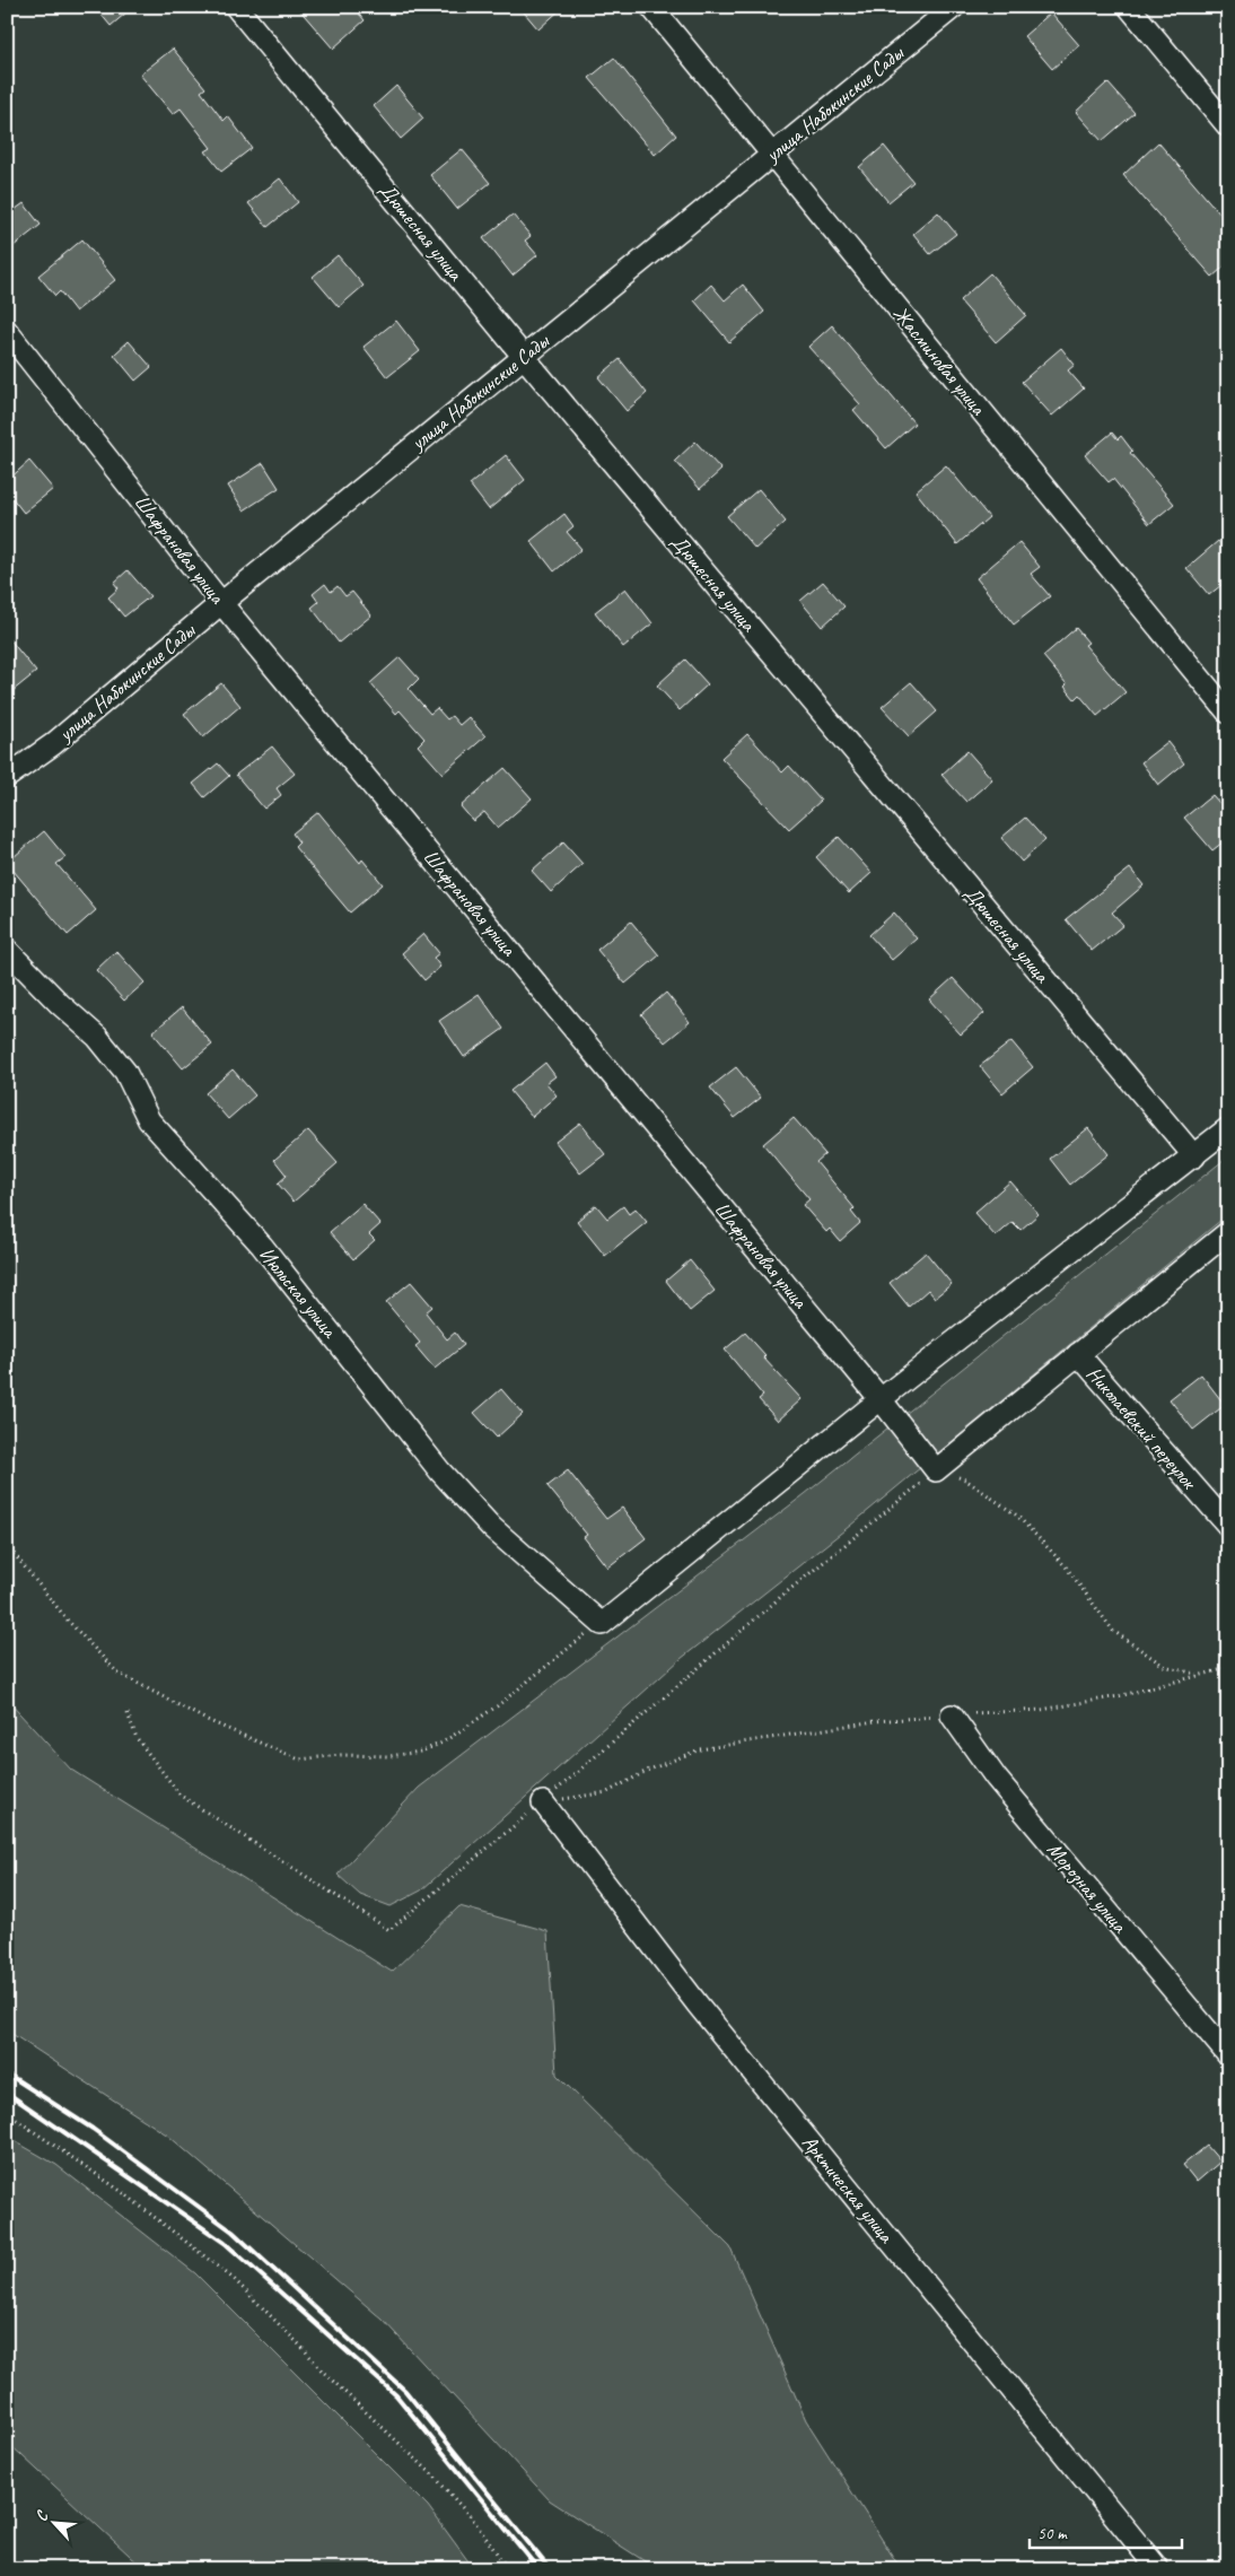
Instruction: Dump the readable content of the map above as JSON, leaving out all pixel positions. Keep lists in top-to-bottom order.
{
  "streets": {
    "street": [
      "улица Набокинские Сады",
      "Дюшесная улица",
      "Жасминовая улица",
      "Шафрановая улица",
      "Июльская улица",
      "Николаевский переулок",
      "Морозная улица",
      "Арктическая улица"
    ]
  },
  "crossings": [
    ["улица Набокинские Сады", "Дюшесная улица"],
    ["улица Набокинские Сады", "Жасминовая улица"],
    ["улица Набокинские Сады", "Шафрановая улица"],
    ["Шафрановая улица", "Николаевский переулок"]
  ],
  "scale_bar": "50 m",
  "north": "top left"
}
